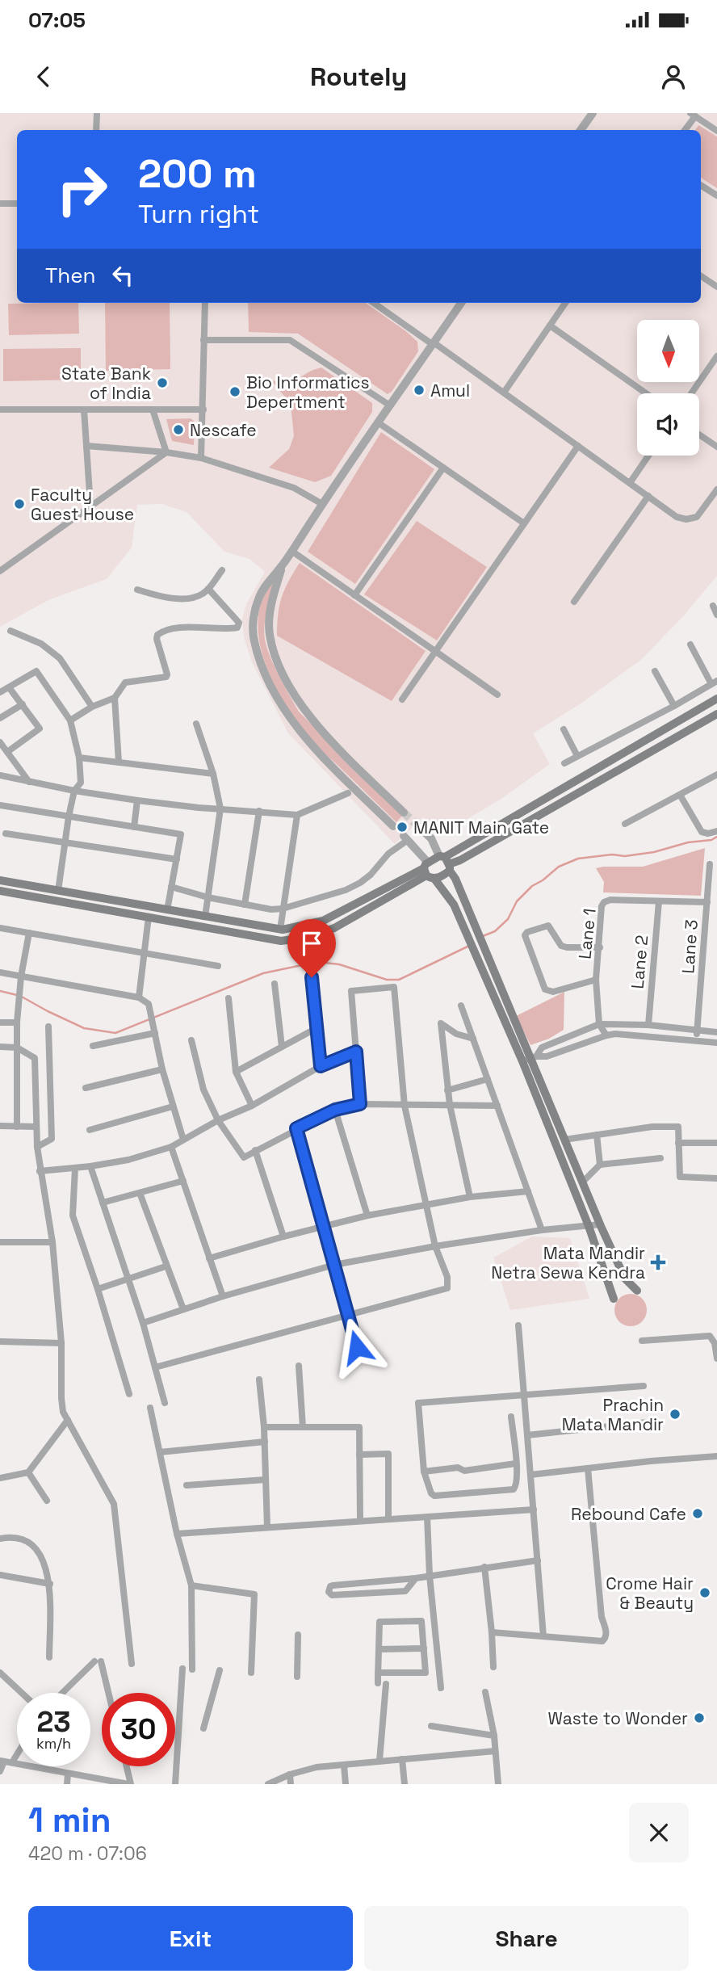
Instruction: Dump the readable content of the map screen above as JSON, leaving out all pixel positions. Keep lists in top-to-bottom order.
{
  "streets": {
    "street": ["Lane 1", "Lane 3", "Lane 2"]
  },
  "crossings": [
    ["Lane 1", "Lane 3"],
    ["Lane 1", "Lane 2"]
  ],
  "places": {
    "other": [
      "State Bank of India",
      "Amul",
      "Bio Informatics Depertment",
      "Nescafe",
      "Faculty Guest House",
      "MANIT Main Gate",
      "Prachin Mata Mandir",
      "Rebound Cafe",
      "Crome Hair & Beauty",
      "Waste to Wonder"
    ],
    "health": ["Mata Mandir Netra Sewa Kendra"]
  },
  "north": "bottom",
  "page": {
    "status": "07:05",
    "header": "Routely",
    "turn": ["200 m", "Turn right"],
    "then": "Then",
    "speed": "23 km/h",
    "limit": "30",
    "heading": ["1 min", "420 m · 07:06"],
    "buttons": ["Exit", "Share"]
  }
}
